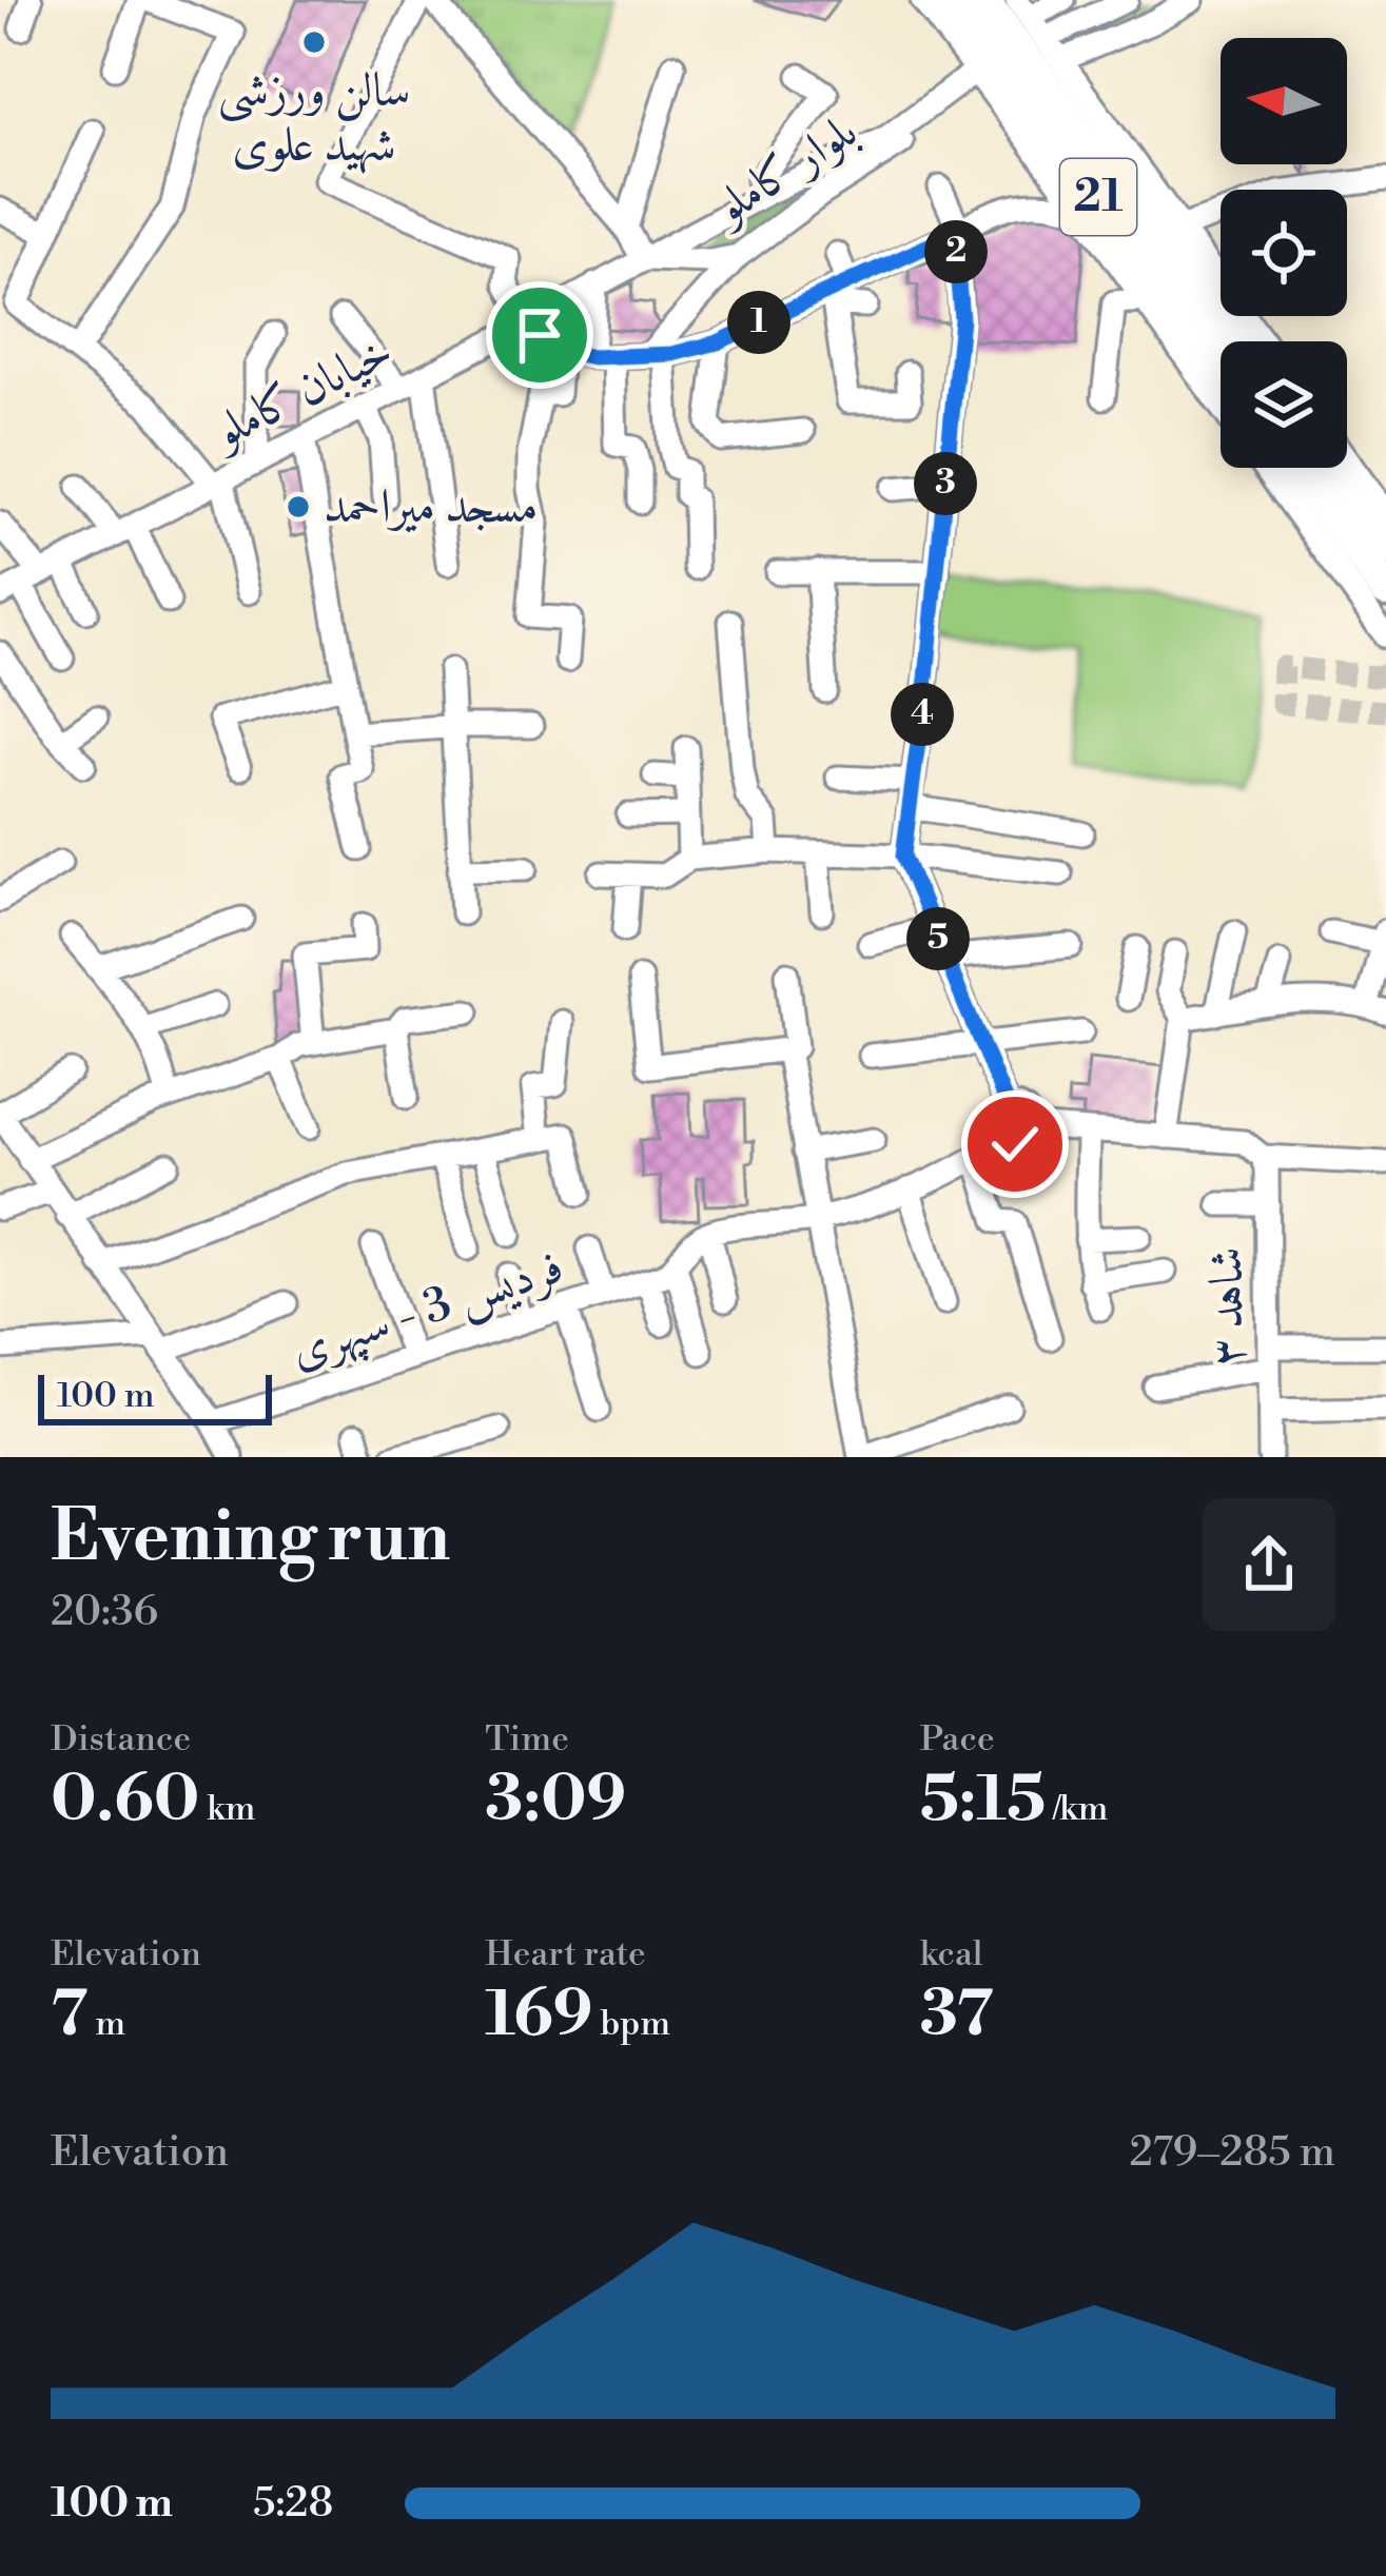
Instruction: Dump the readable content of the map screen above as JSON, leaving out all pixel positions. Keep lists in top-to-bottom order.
{
  "streets": {
    "highway": ["21"],
    "street": [
      "بلوار کاملو",
      "خیابان کاملو",
      "شاهد ۳",
      "فردیس 3 - سپهری"
    ]
  },
  "crossings": [
    ["بلوار کاملو", "خیابان کاملو"]
  ],
  "places": ["سالن ورزشی شهید علوی", "مسجد میراحمد"],
  "scale_bar": "100 m",
  "north": "left",
  "page": {
    "pins": [
      "2",
      "1",
      "3",
      "4",
      "5"
    ],
    "scale": "100 m",
    "heading": ["Evening run", "20:36"],
    "stats": [
      ["Distance", "0.60 km"],
      ["Time", "3:09"],
      ["Pace", "5:15 /km"],
      ["Elevation", "7 m"],
      ["Heart rate", "169 bpm"],
      ["kcal", "37"]
    ],
    "chart": ["Elevation", "279–285 m"],
    "list": [
      {
        "name": "100 m",
        "note": "5:28"
      }
    ]
  }
}
